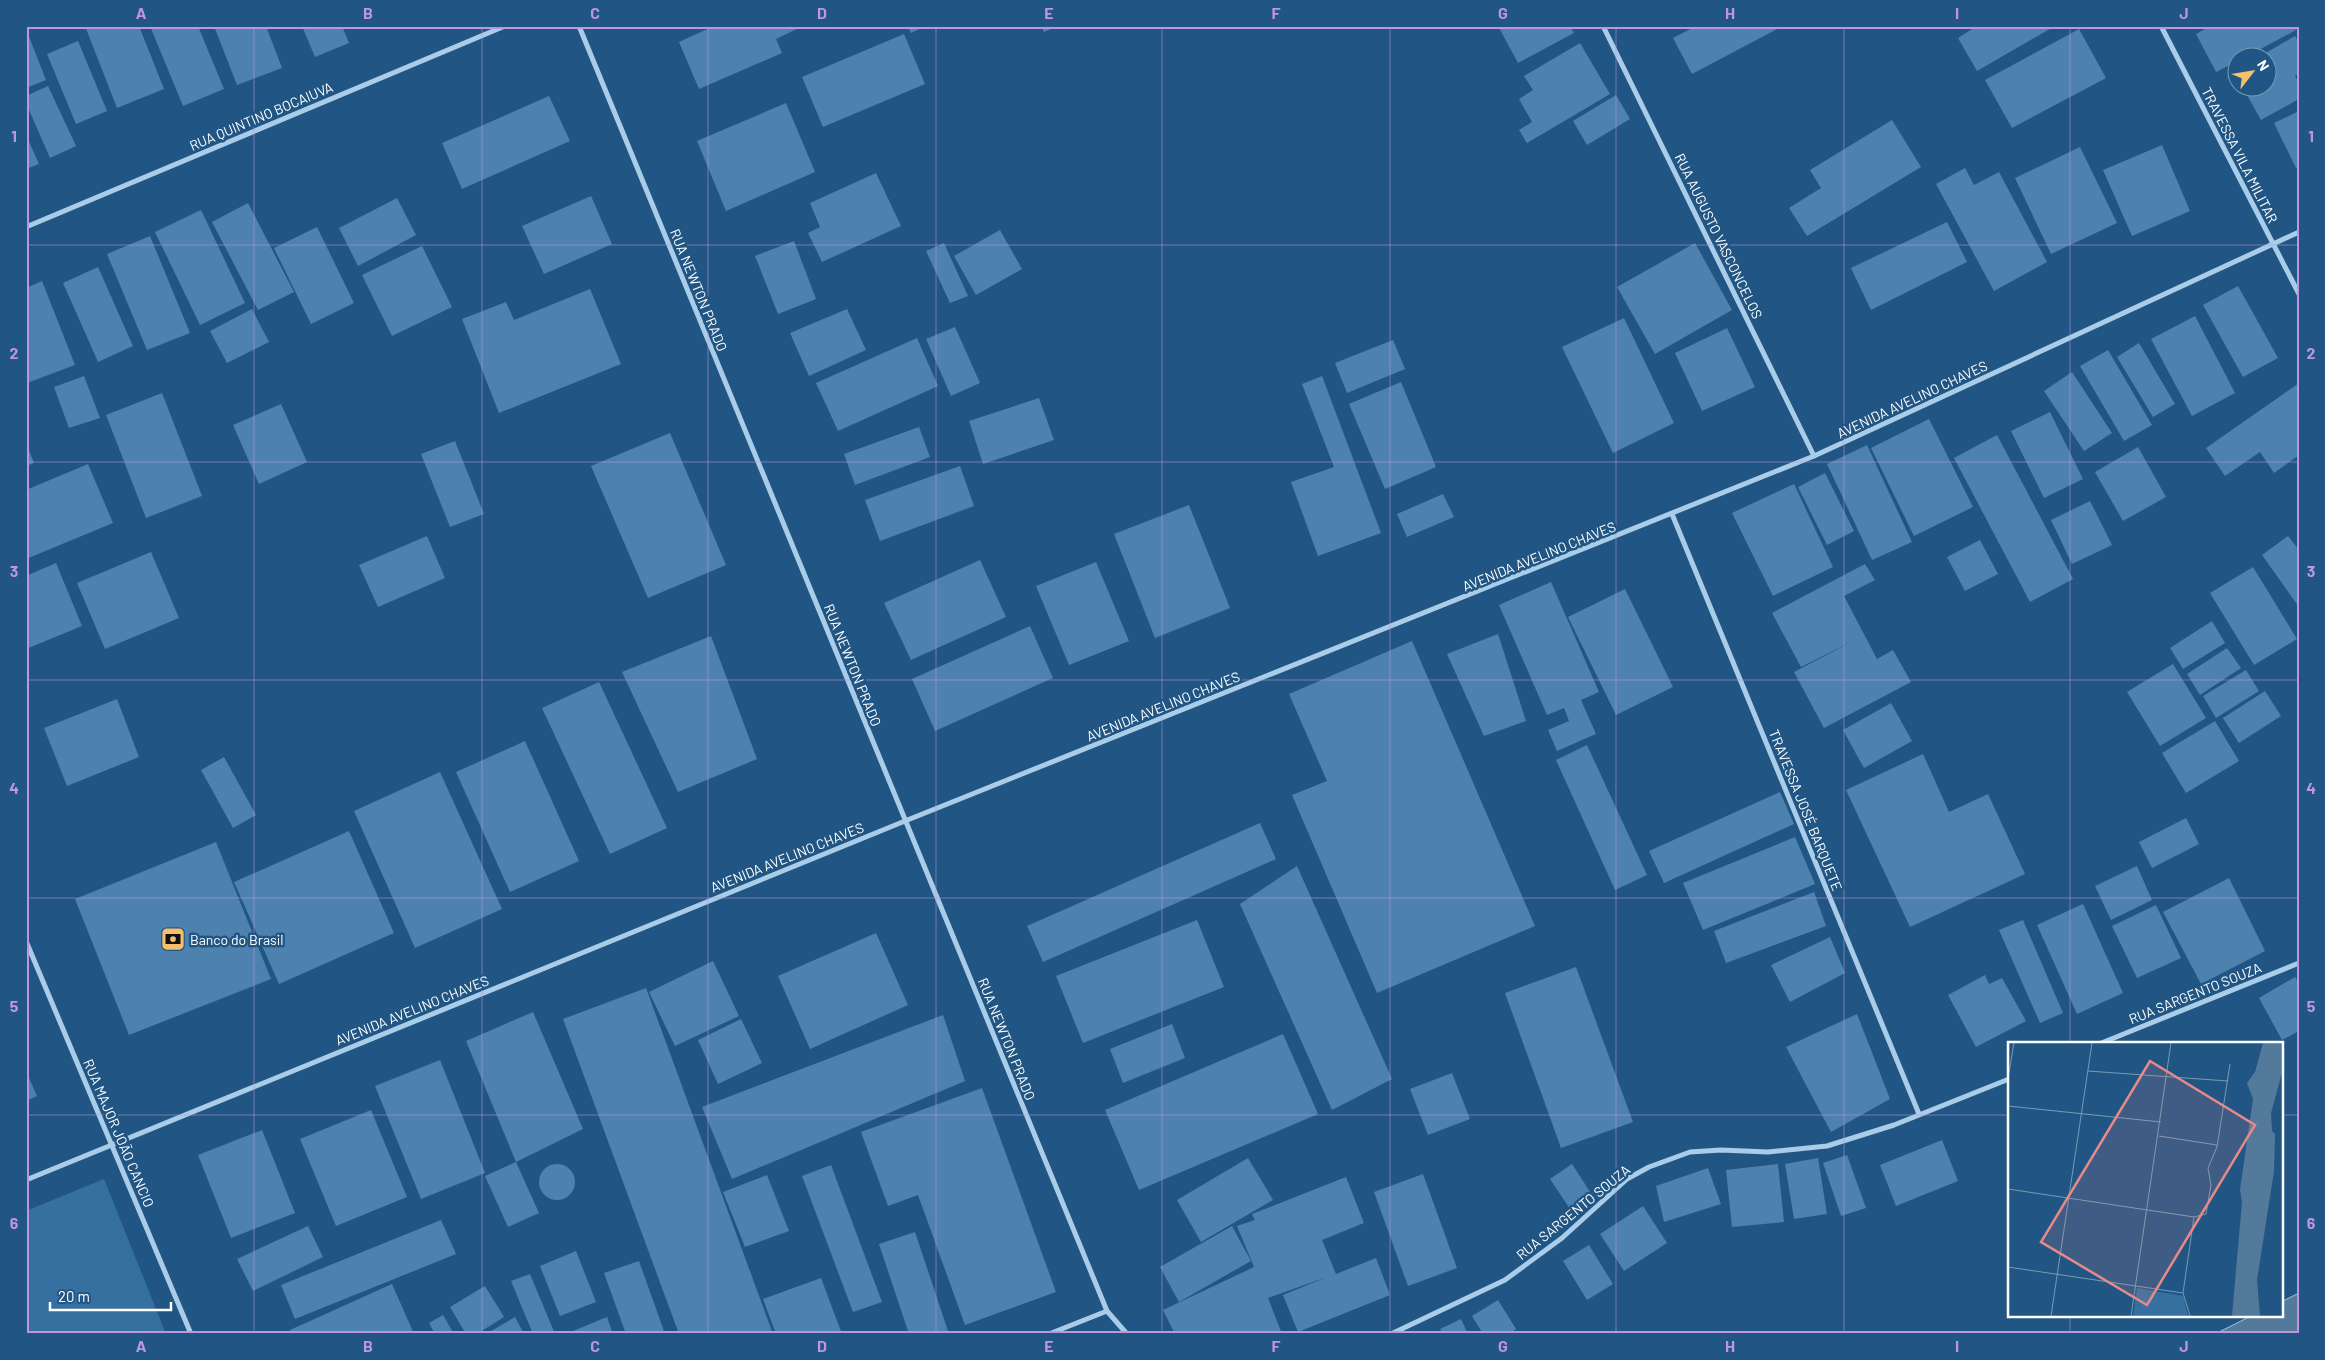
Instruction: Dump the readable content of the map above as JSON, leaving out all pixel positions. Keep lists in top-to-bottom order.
{
  "streets": {
    "street": [
      "RUA QUINTINO BOCAIUVA",
      "TRAVESSA VILA MILITAR",
      "RUA AUGUSTO VASCONCELOS",
      "RUA NEWTON PRADO",
      "AVENIDA AVELINO CHAVES",
      "TRAVESSA JOSÉ BARQUETE",
      "RUA SARGENTO SOUZA",
      "RUA MAJOR JOÃO CANCIO"
    ]
  },
  "crossings": [
    ["TRAVESSA VILA MILITAR", "AVENIDA AVELINO CHAVES"],
    ["RUA AUGUSTO VASCONCELOS", "AVENIDA AVELINO CHAVES"],
    ["RUA NEWTON PRADO", "AVENIDA AVELINO CHAVES"],
    ["AVENIDA AVELINO CHAVES", "TRAVESSA JOSÉ BARQUETE"],
    ["AVENIDA AVELINO CHAVES", "RUA MAJOR JOÃO CANCIO"],
    ["TRAVESSA JOSÉ BARQUETE", "RUA SARGENTO SOUZA"]
  ],
  "places": {
    "bank": ["Banco do Brasil"]
  },
  "scale_bar": "20 m",
  "north": "top right",
  "grid": {
    "columns": [
      "A",
      "B",
      "C",
      "D",
      "E",
      "F",
      "G",
      "H",
      "I",
      "J"
    ],
    "rows": [
      "1",
      "2",
      "3",
      "4",
      "5",
      "6"
    ]
  }
}
